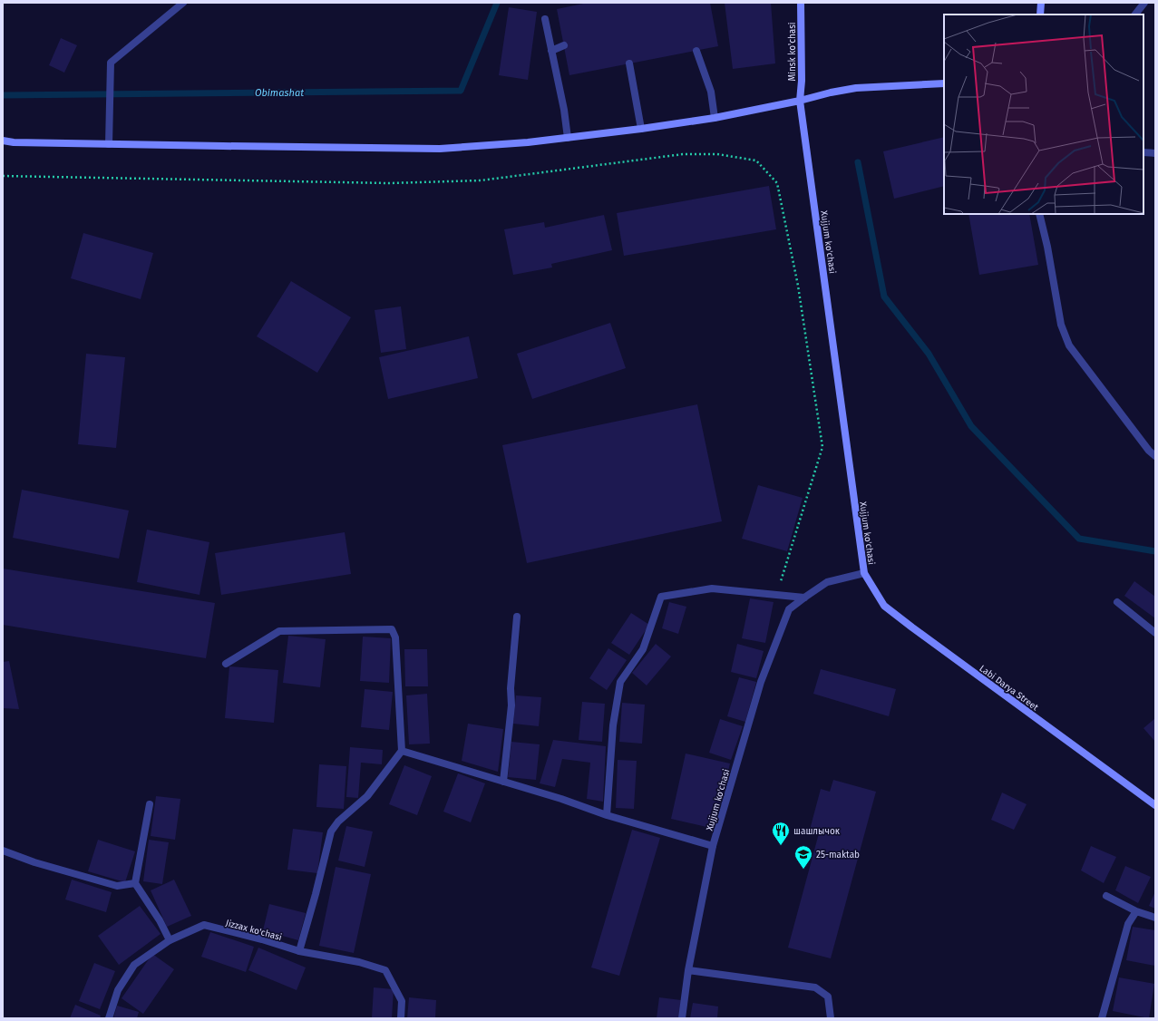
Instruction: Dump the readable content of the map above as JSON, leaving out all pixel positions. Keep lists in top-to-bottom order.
{
  "streets": {
    "street": [
      "Minsk ko'chasi",
      "Xujjum ko'chasi",
      "Labi Darya Street",
      "Jizzax ko'chasi"
    ]
  },
  "crossings": [
    ["Minsk ko'chasi", "Xujjum ko'chasi"],
    ["Xujjum ko'chasi", "Labi Darya Street"]
  ],
  "water": ["Obimashat"],
  "places": {
    "restaurant": ["шашлычок"],
    "school or university": ["25-maktab"]
  }
}
